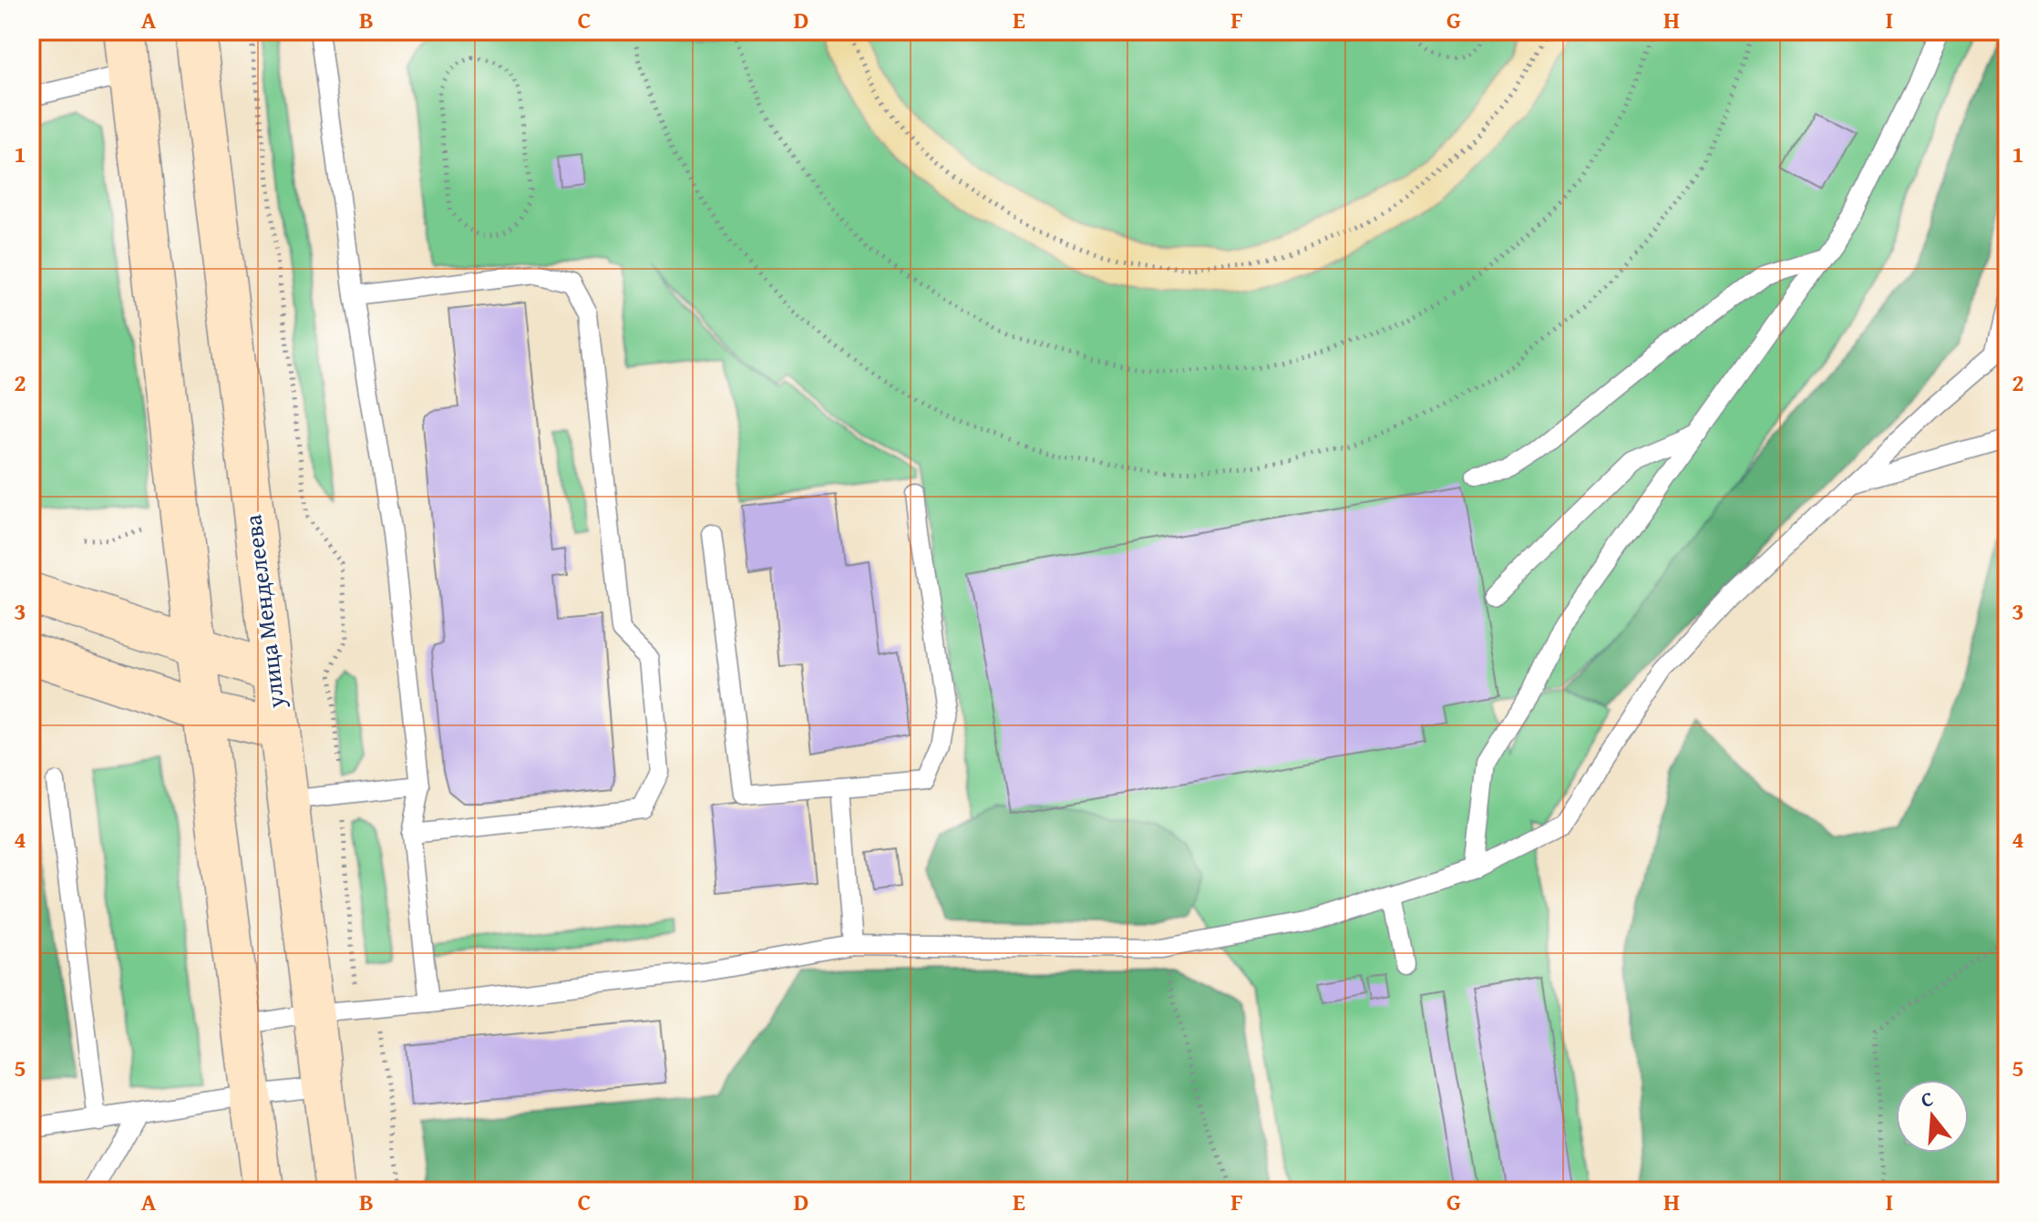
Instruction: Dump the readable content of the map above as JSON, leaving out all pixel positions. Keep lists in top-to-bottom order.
{
  "streets": {
    "main road": ["улица Менделеева"]
  },
  "north": "top",
  "grid": {
    "columns": [
      "A",
      "B",
      "C",
      "D",
      "E",
      "F",
      "G",
      "H",
      "I"
    ],
    "rows": [
      "1",
      "2",
      "3",
      "4",
      "5"
    ]
  }
}
